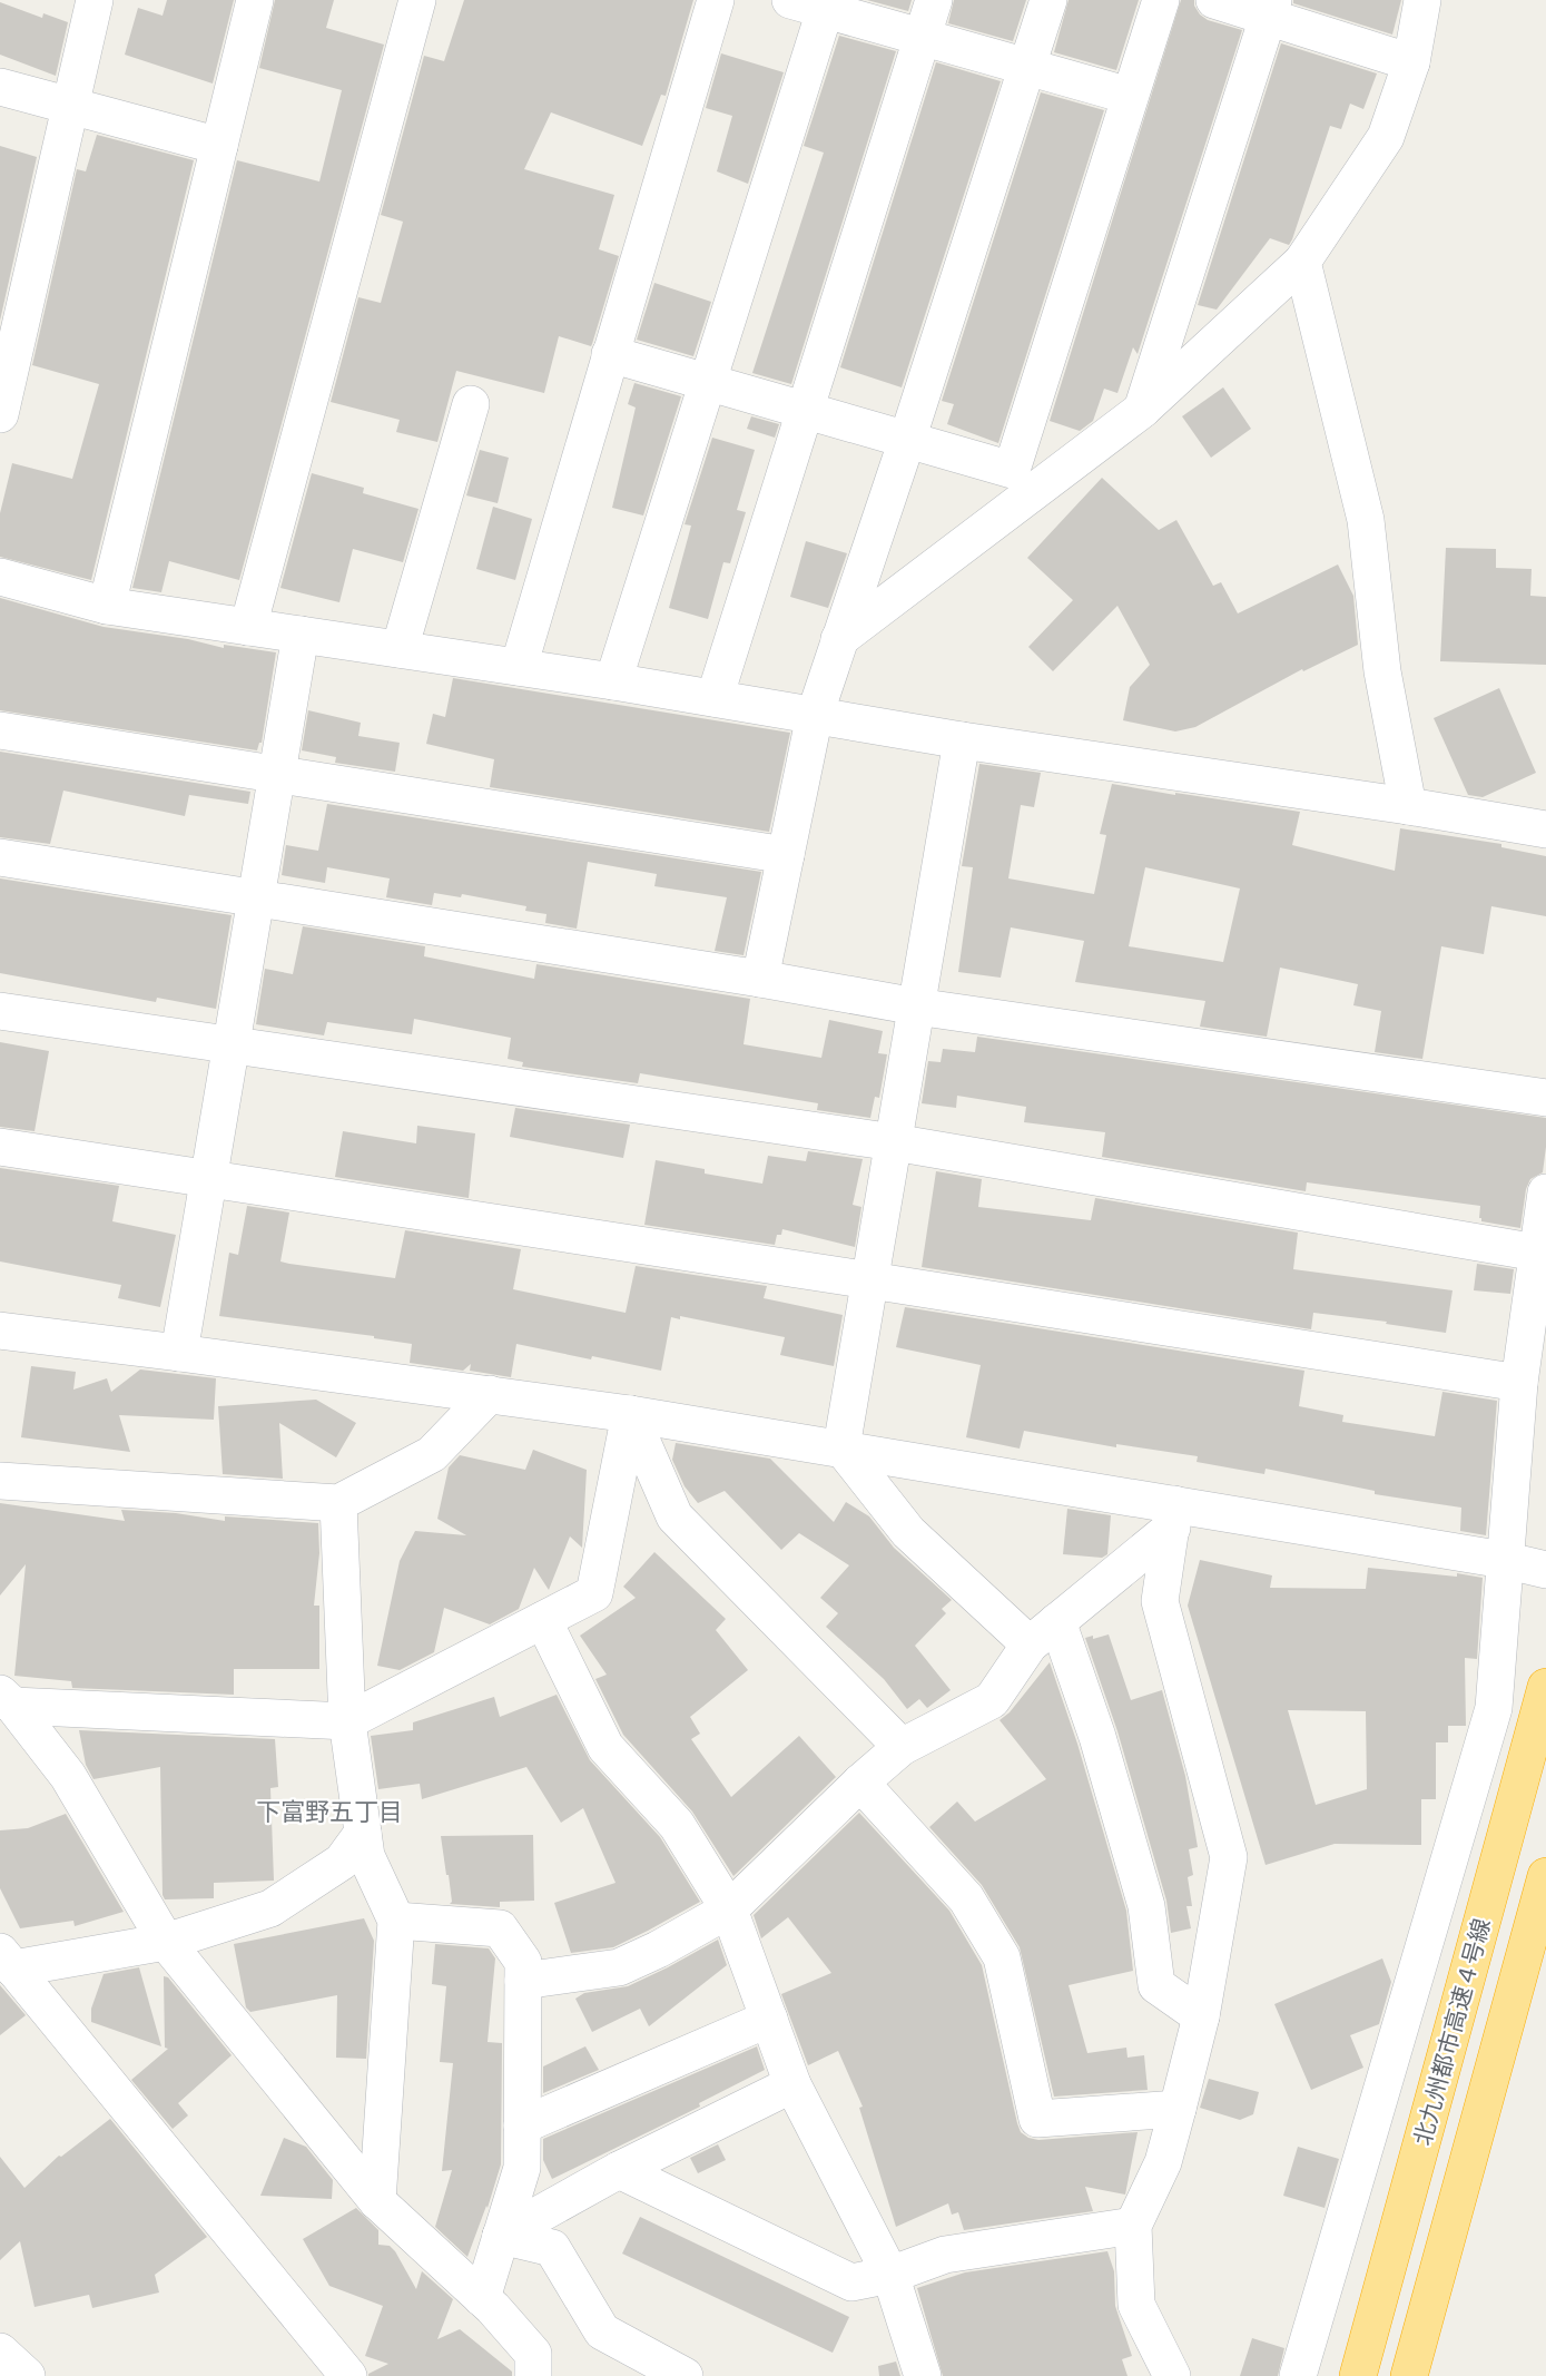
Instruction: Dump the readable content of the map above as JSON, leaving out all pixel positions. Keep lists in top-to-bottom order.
{
  "streets": {
    "highway": ["北九州都市高速４号線"]
  },
  "districts": ["下富野五丁目"]
}
